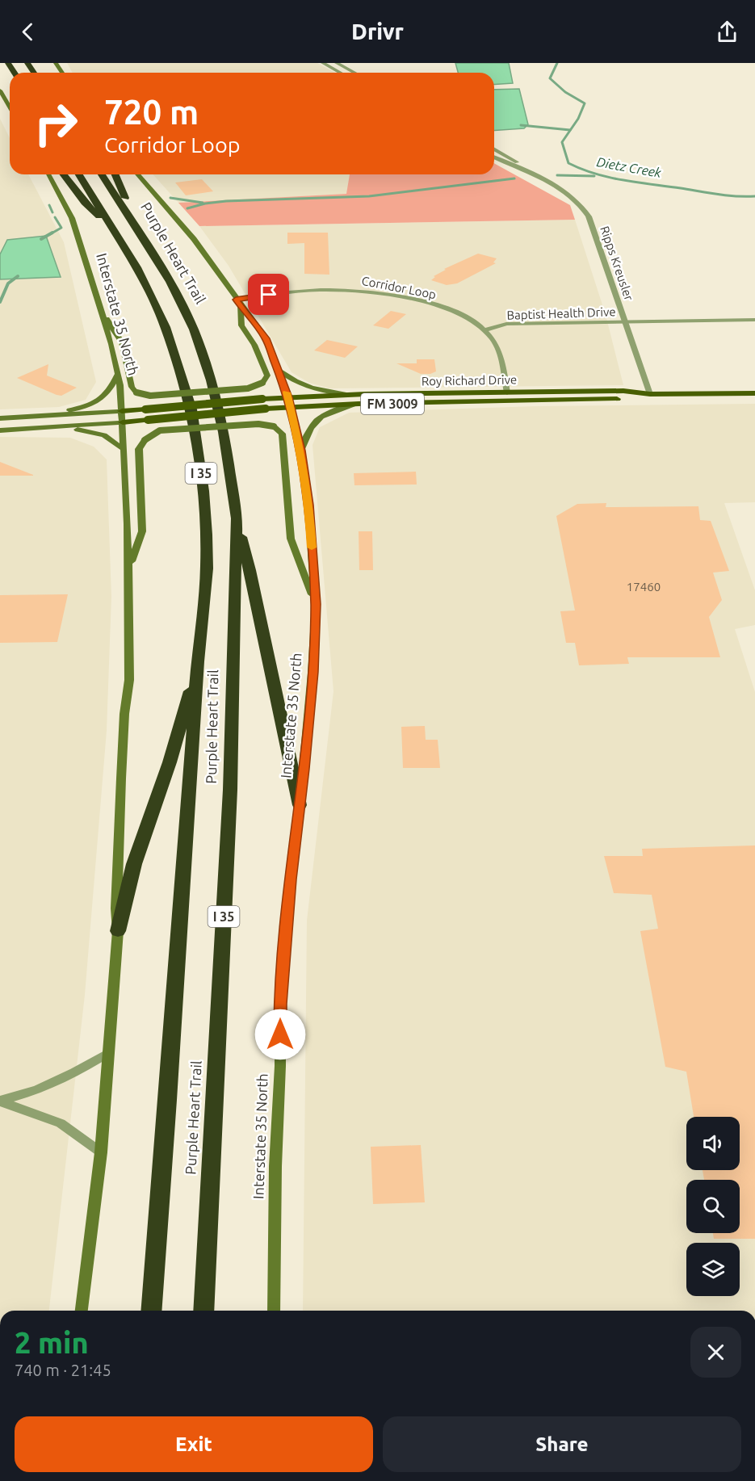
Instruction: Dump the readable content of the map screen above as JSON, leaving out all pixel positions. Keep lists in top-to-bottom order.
{
  "streets": {
    "highway": ["Purple Heart Trail", "I 35"],
    "main road": ["Interstate 35 North", "Roy Richard Drive", "FM 3009"],
    "street": ["Ripps Kreusler", "Corridor Loop", "Baptist Health Drive"]
  },
  "crossings": [
    ["Ripps Kreusler", "Baptist Health Drive"],
    ["Ripps Kreusler", "Roy Richard Drive"],
    ["Corridor Loop", "Baptist Health Drive"],
    ["Corridor Loop", "Interstate 35 North"],
    ["Corridor Loop", "Roy Richard Drive"],
    ["Interstate 35 North", "Roy Richard Drive"],
    ["Interstate 35 North", "FM 3009"],
    ["Roy Richard Drive", "FM 3009"]
  ],
  "water": ["Dietz Creek"],
  "house_numbers": ["17460"],
  "page": {
    "header": "Drivr",
    "turn": ["720 m", "Corridor Loop"],
    "heading": ["2 min", "740 m · 21:45"],
    "buttons": ["Exit", "Share"]
  }
}
